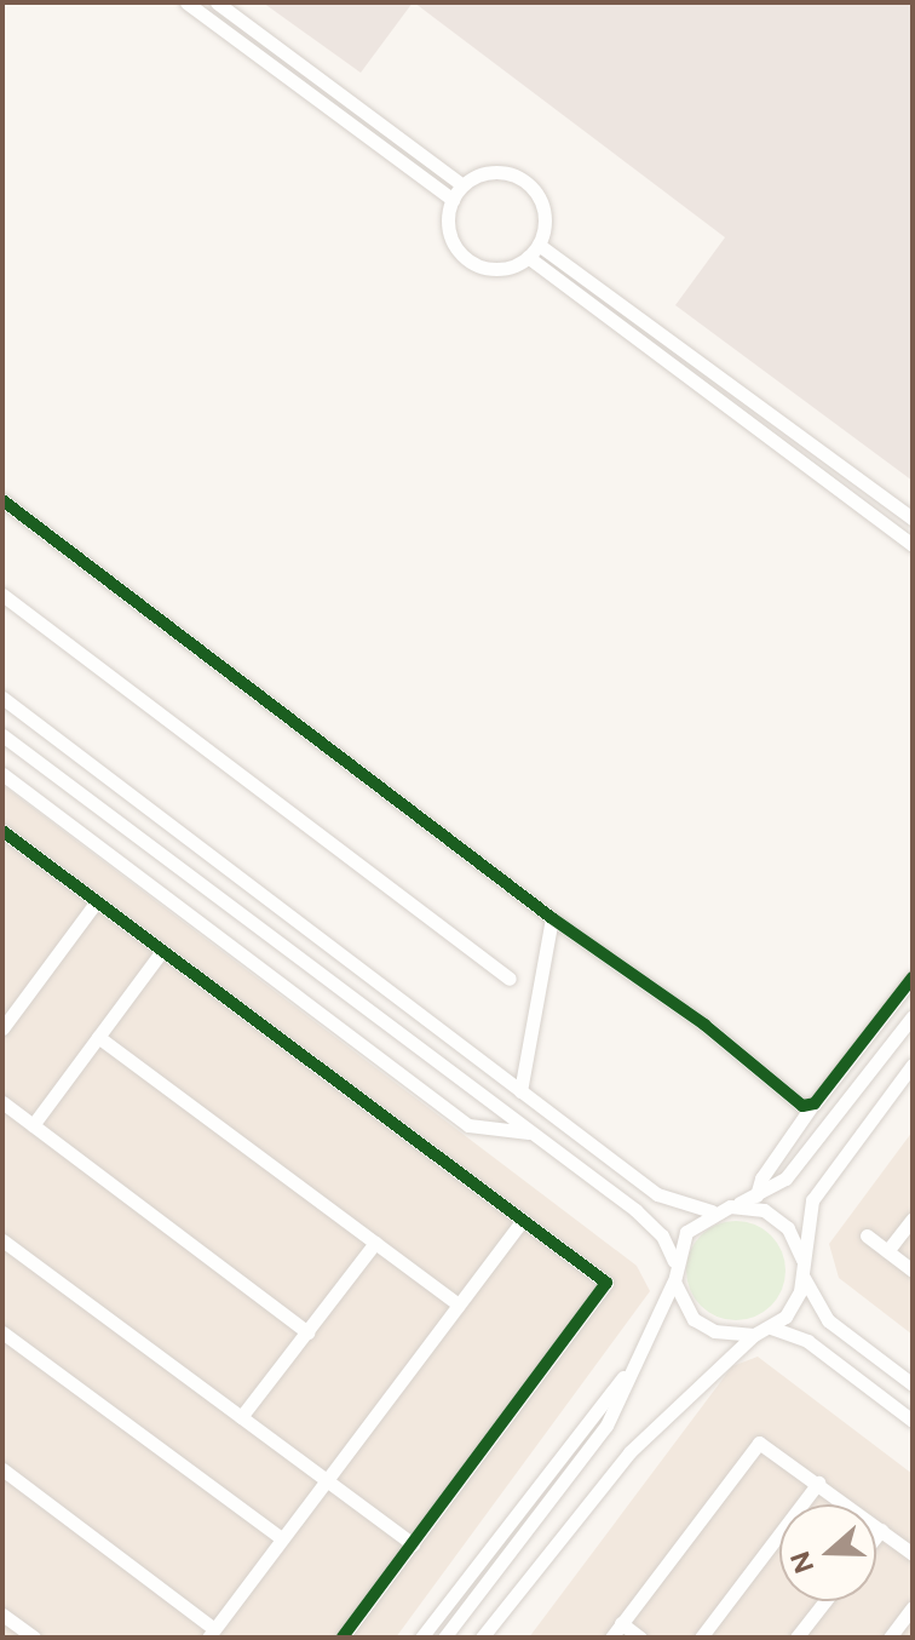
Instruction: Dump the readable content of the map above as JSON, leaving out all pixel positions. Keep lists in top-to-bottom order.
{
  "north": "left"
}
